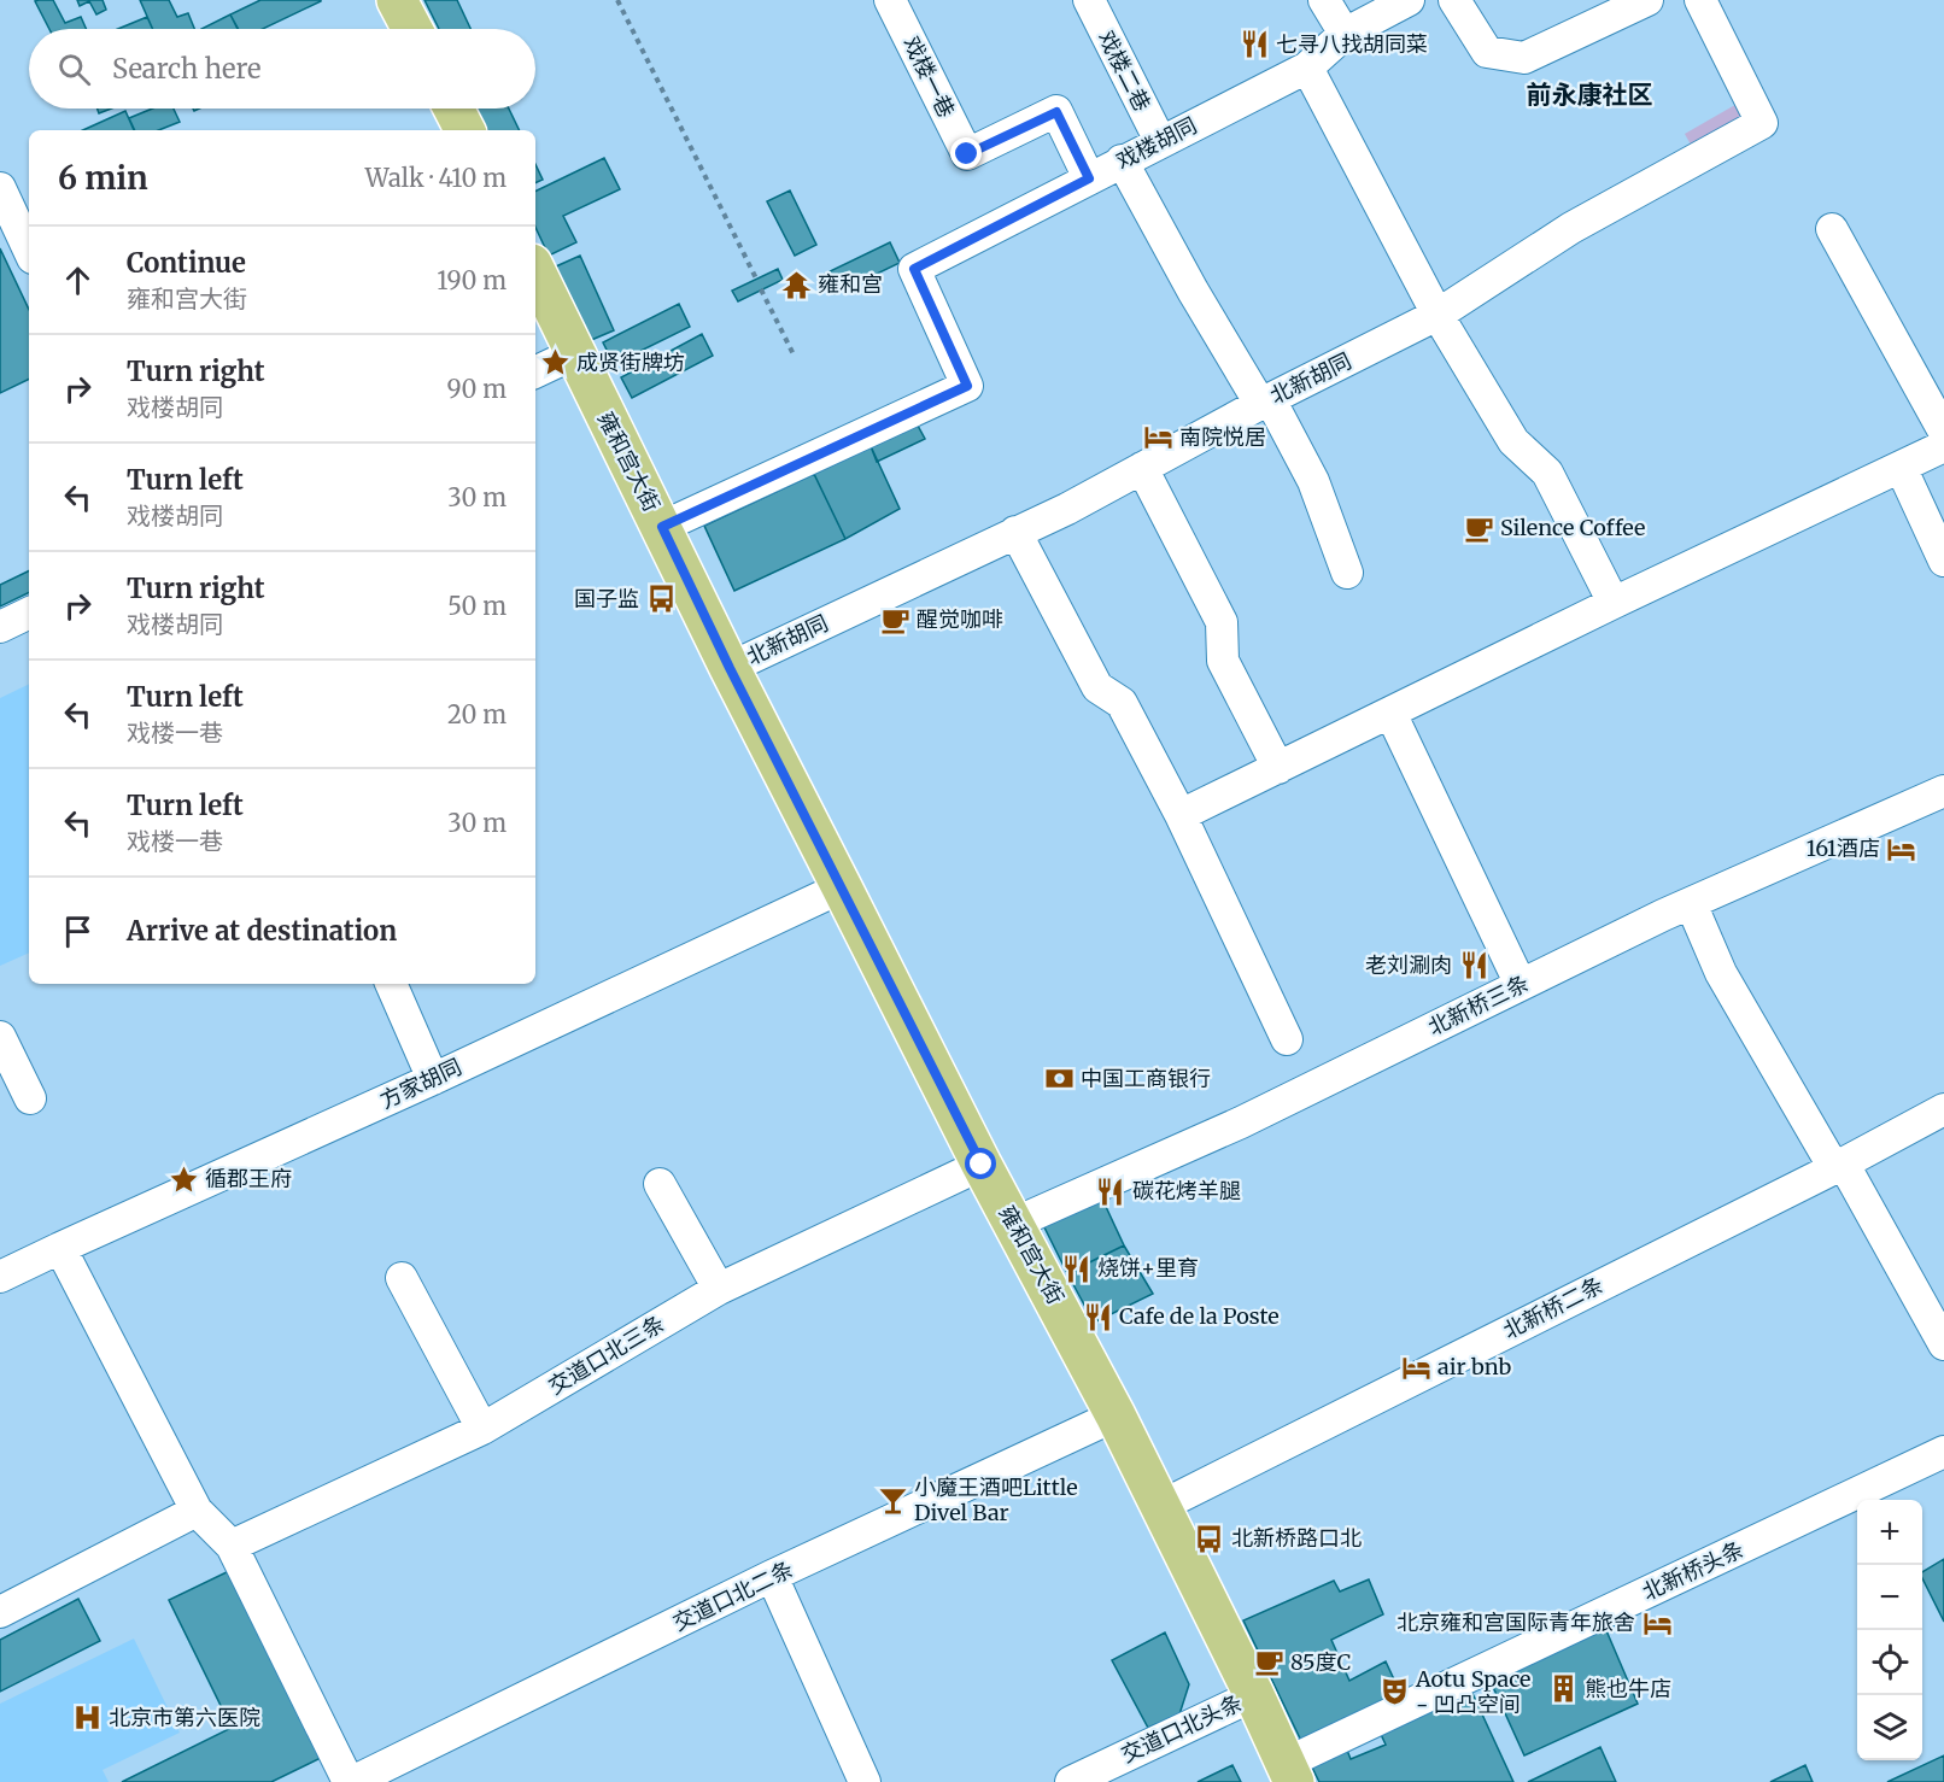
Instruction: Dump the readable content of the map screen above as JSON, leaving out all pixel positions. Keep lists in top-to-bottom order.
{
  "streets": {
    "main road": ["雍和宫大街"],
    "street": [
      "戏楼二巷",
      "戏楼一巷",
      "戏楼胡同",
      "北新胡同",
      "北新桥三条",
      "方家胡同",
      "北新桥二条",
      "交道口北三条",
      "北新桥头条",
      "交道口北二条",
      "交道口北头条"
    ]
  },
  "crossings": [
    ["戏楼二巷", "戏楼胡同"],
    ["戏楼一巷", "戏楼胡同"],
    ["戏楼胡同", "雍和宫大街"],
    ["北新胡同", "雍和宫大街"],
    ["雍和宫大街", "北新桥三条"],
    ["雍和宫大街", "方家胡同"],
    ["雍和宫大街", "北新桥二条"],
    ["雍和宫大街", "交道口北三条"],
    ["雍和宫大街", "北新桥头条"],
    ["雍和宫大街", "交道口北二条"],
    ["雍和宫大街", "交道口北头条"]
  ],
  "districts": ["前永康社区"],
  "places": {
    "restaurant": [
      "七寻八找胡同菜",
      "老刘涮肉",
      "碳花烤羊腿",
      "烧饼+里育",
      "Cafe de la Poste"
    ],
    "temple": ["雍和宫"],
    "place": ["成贤街牌坊", "循郡王府"],
    "hotel": [
      "南院悦居",
      "161酒店",
      "air bnb",
      "北京雍和宫国际青年旅舍"
    ],
    "cafe": ["Silence Coffee", "醒觉咖啡", "85度C"],
    "bus stop": ["国子监", "北新桥路口北"],
    "bank": ["中国工商银行"],
    "bar": ["小魔王酒吧Little Divel Bar"],
    "building": ["熊也牛店"],
    "theatre": ["Aotu Space - 凹凸空间"],
    "hospital": ["北京市第六医院"]
  },
  "page": {
    "search": "Search here",
    "heading": ["6 min", "Walk · 410 m"],
    "list": [
      ["Continue", "雍和宫大街", "190 m"],
      ["Turn right", "戏楼胡同", "90 m"],
      ["Turn left", "戏楼胡同", "30 m"],
      ["Turn right", "戏楼胡同", "50 m"],
      ["Turn left", "戏楼一巷", "20 m"],
      ["Turn left", "戏楼一巷", "30 m"],
      "Arrive at destination"
    ],
    "map_buttons": ["+", "−"]
  }
}
